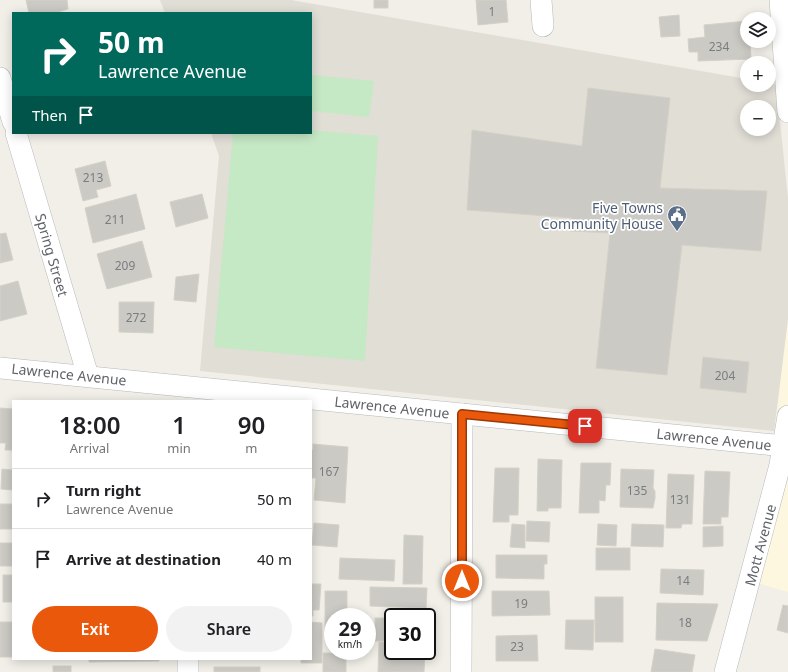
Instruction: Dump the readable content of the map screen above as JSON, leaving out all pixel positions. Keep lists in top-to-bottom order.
{
  "streets": {
    "street": ["Spring Street", "Lawrence Avenue", "Mott Avenue"]
  },
  "crossings": [
    ["Spring Street", "Lawrence Avenue"],
    ["Lawrence Avenue", "Mott Avenue"]
  ],
  "places": {
    "public building": ["Five Towns Community House"]
  },
  "house_numbers": [
    "1",
    "234",
    "213",
    "211",
    "209",
    "272",
    "204",
    "167",
    "135",
    "131",
    "14",
    "19",
    "18",
    "23"
  ],
  "page": {
    "map_buttons": ["+", "−"],
    "turn": ["50 m", "Lawrence Avenue"],
    "then": "Then",
    "eta": [
      "18:00",
      "Arrival",
      "1",
      "min",
      "90",
      "m"
    ],
    "list": [
      {
        "name": "Turn right",
        "note": "Lawrence Avenue",
        "value": "50 m"
      },
      {
        "name": "Arrive at destination",
        "value": "40 m"
      }
    ],
    "buttons": ["Exit", "Share"],
    "speed": "29 km/h",
    "limit": "30"
  }
}
